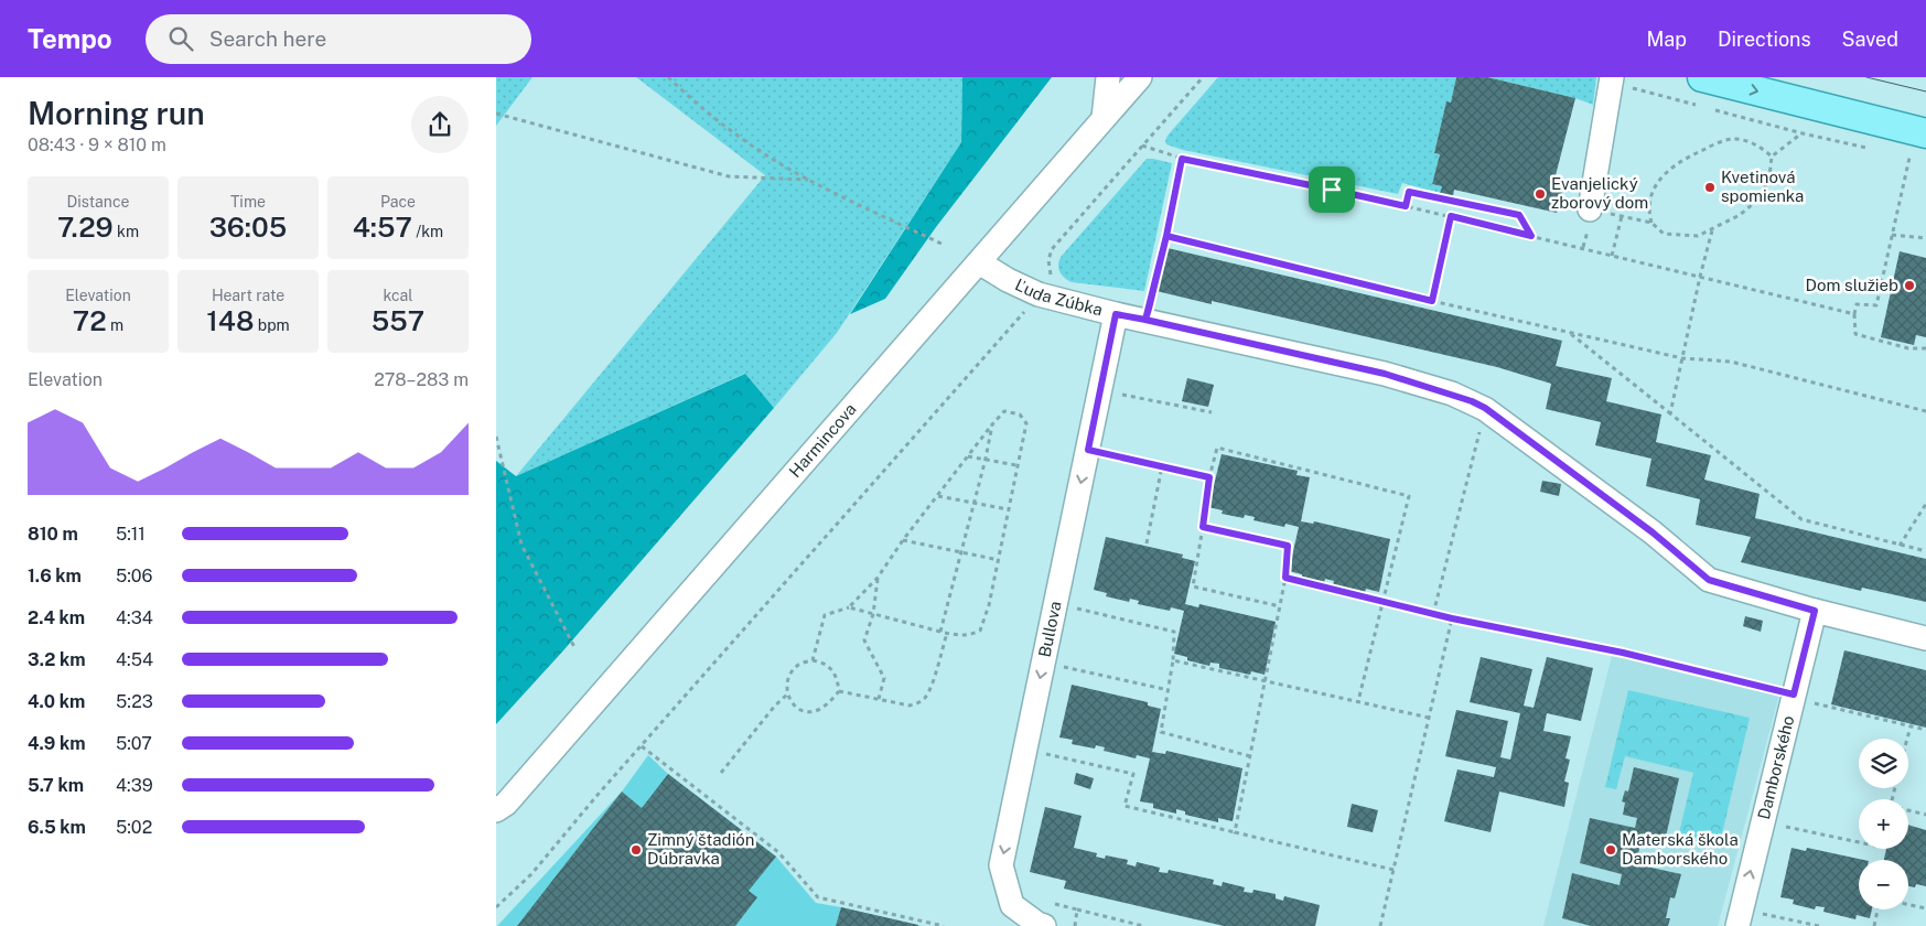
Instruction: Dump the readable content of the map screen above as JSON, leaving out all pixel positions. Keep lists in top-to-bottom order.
{
  "streets": {
    "street": [
      "Ľuda Zúbka",
      "Harmincova",
      "Bullova",
      "Damborského"
    ]
  },
  "crossings": [
    ["Ľuda Zúbka", "Harmincova"],
    ["Ľuda Zúbka", "Bullova"],
    ["Ľuda Zúbka", "Damborského"]
  ],
  "one_way": ["Bullova", "Damborského"],
  "places": [
    "Kvetinová spomienka",
    "Evanjelický zborový dom",
    "Dom služieb",
    "Zimný štadión Dúbravka",
    "Materská škola Damborského"
  ],
  "page": {
    "header": "Tempo",
    "search": "Search here",
    "nav": ["Map", "Directions", "Saved"],
    "heading": ["Morning run", "08:43 · 9 × 810 m"],
    "stats": [
      ["Distance", "7.29 km"],
      ["Time", "36:05"],
      ["Pace", "4:57 /km"],
      ["Elevation", "72 m"],
      ["Heart rate", "148 bpm"],
      ["kcal", "557"]
    ],
    "chart": ["Elevation", "278–283 m"],
    "list": [
      {
        "name": "810 m",
        "note": "5:11"
      },
      {
        "name": "1.6 km",
        "note": "5:06"
      },
      {
        "name": "2.4 km",
        "note": "4:34"
      },
      {
        "name": "3.2 km",
        "note": "4:54"
      },
      {
        "name": "4.0 km",
        "note": "5:23"
      },
      {
        "name": "4.9 km",
        "note": "5:07"
      },
      {
        "name": "5.7 km",
        "note": "4:39"
      },
      {
        "name": "6.5 km",
        "note": "5:02"
      }
    ],
    "map_buttons": ["+", "−"]
  }
}
